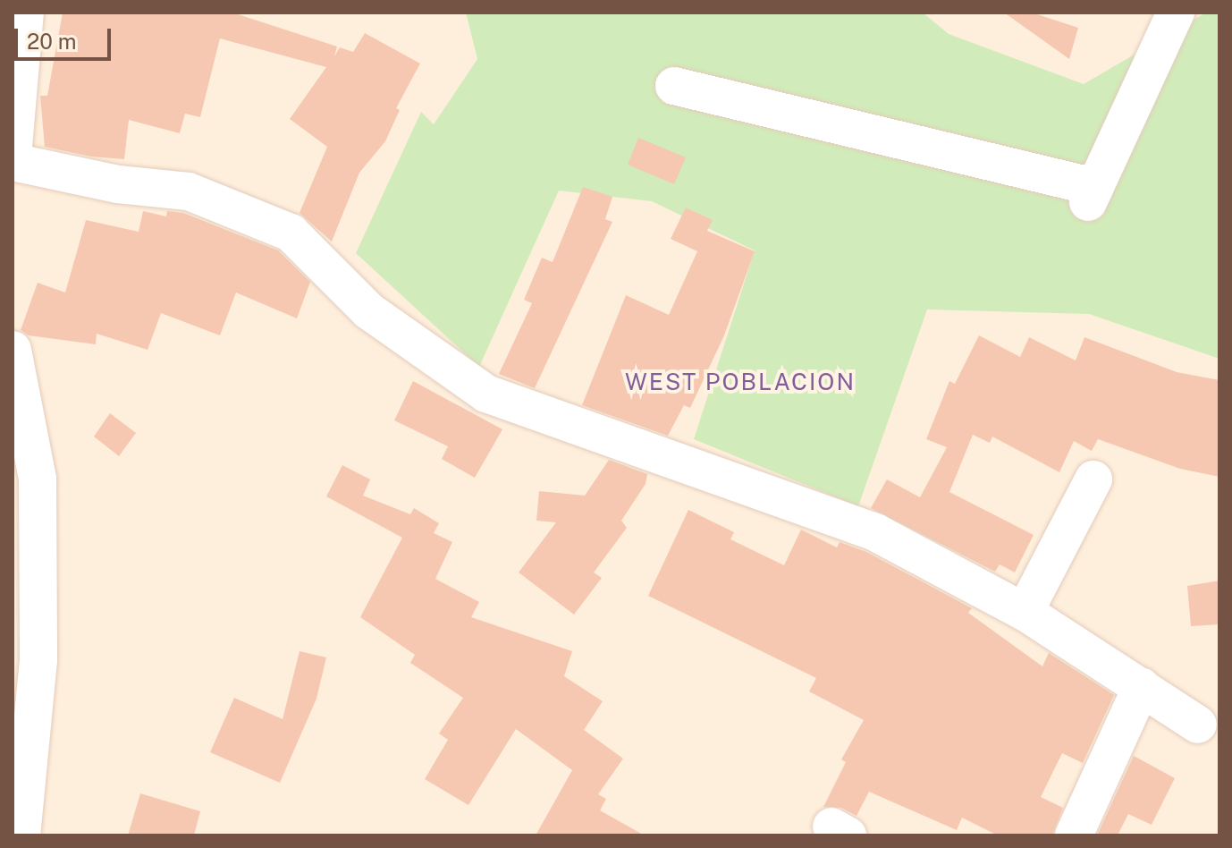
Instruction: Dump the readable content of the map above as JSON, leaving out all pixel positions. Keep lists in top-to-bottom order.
{
  "districts": ["WEST POBLACION"],
  "scale_bar": "20 m"
}
